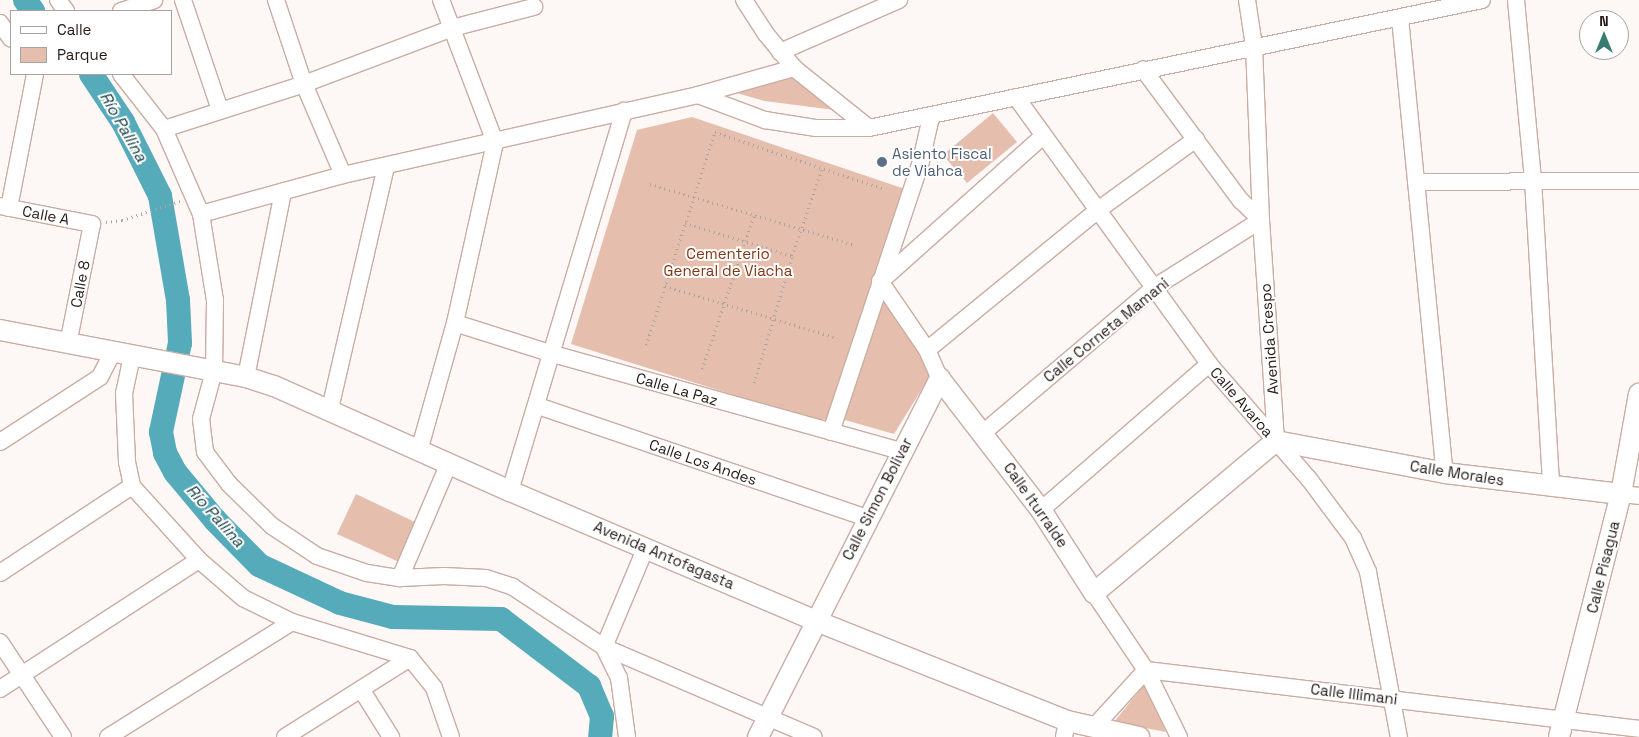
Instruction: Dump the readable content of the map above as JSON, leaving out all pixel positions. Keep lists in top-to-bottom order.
{
  "streets": {
    "main road": [
      "Calle Morales",
      "Calle Simon Bolivar",
      "Calle Iturralde",
      "Avenida Antofagasta",
      "Calle Pisagua"
    ],
    "street": [
      "Calle A",
      "Calle 8",
      "Calle Corneta Mamani",
      "Avenida Crespo",
      "Calle La Paz",
      "Calle Avaroa",
      "Calle Los Andes",
      "Calle Illimani"
    ]
  },
  "crossings": [
    ["Calle A", "Calle 8"],
    ["Calle 8", "Avenida Antofagasta"],
    ["Calle Corneta Mamani", "Avenida Crespo"],
    ["Calle Corneta Mamani", "Calle Avaroa"],
    ["Calle Corneta Mamani", "Calle Iturralde"],
    ["Avenida Crespo", "Calle Avaroa"],
    ["Avenida Crespo", "Calle Morales"],
    ["Calle La Paz", "Calle Simon Bolivar"],
    ["Calle Avaroa", "Calle Morales"],
    ["Calle Avaroa", "Calle Illimani"],
    ["Calle Los Andes", "Calle Simon Bolivar"],
    ["Calle Morales", "Calle Pisagua"],
    ["Calle Simon Bolivar", "Calle Iturralde"],
    ["Calle Simon Bolivar", "Avenida Antofagasta"],
    ["Calle Iturralde", "Calle Illimani"],
    ["Calle Pisagua", "Calle Illimani"]
  ],
  "water": ["Río Pallina"],
  "parks": ["Cementerio General de Viacha"],
  "places": ["Asiento Fiscal de Viahca"],
  "legend": ["Calle", "Parque"],
  "north": "top"
}
